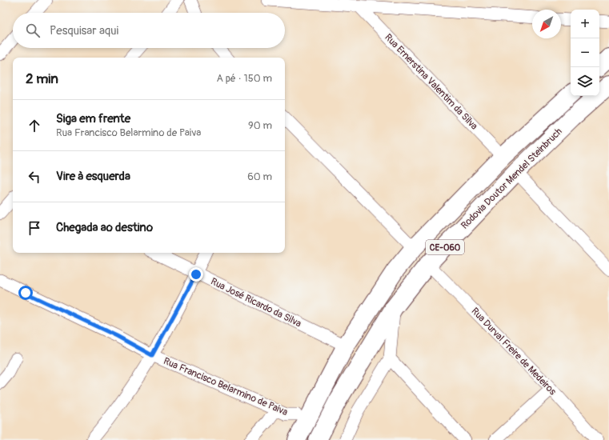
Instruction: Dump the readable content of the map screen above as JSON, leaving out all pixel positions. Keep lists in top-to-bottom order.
{
  "streets": {
    "highway": ["Rodovia Doutor Mendel Steinbruch", "CE-060"],
    "street": [
      "Rua Ernerstina Valentim da Silva",
      "Rua José Ricardo da Silva",
      "Rua Durval Freire de Medeiros",
      "Rua Francisco Belarmino de Paiva"
    ]
  },
  "crossings": [
    ["Rua Ernerstina Valentim da Silva", "Rodovia Doutor Mendel Steinbruch"],
    ["Rodovia Doutor Mendel Steinbruch", "Rua José Ricardo da Silva"],
    ["Rodovia Doutor Mendel Steinbruch", "Rua Durval Freire de Medeiros"]
  ],
  "north": "bottom left",
  "page": {
    "map_buttons": ["+", "−"],
    "search": "Pesquisar aqui",
    "heading": ["2 min", "A pé · 150 m"],
    "list": [
      ["Siga em frente", "Rua Francisco Belarmino de Paiva", "90 m"],
      ["Vire à esquerda", "60 m"],
      "Chegada ao destino"
    ]
  }
}
